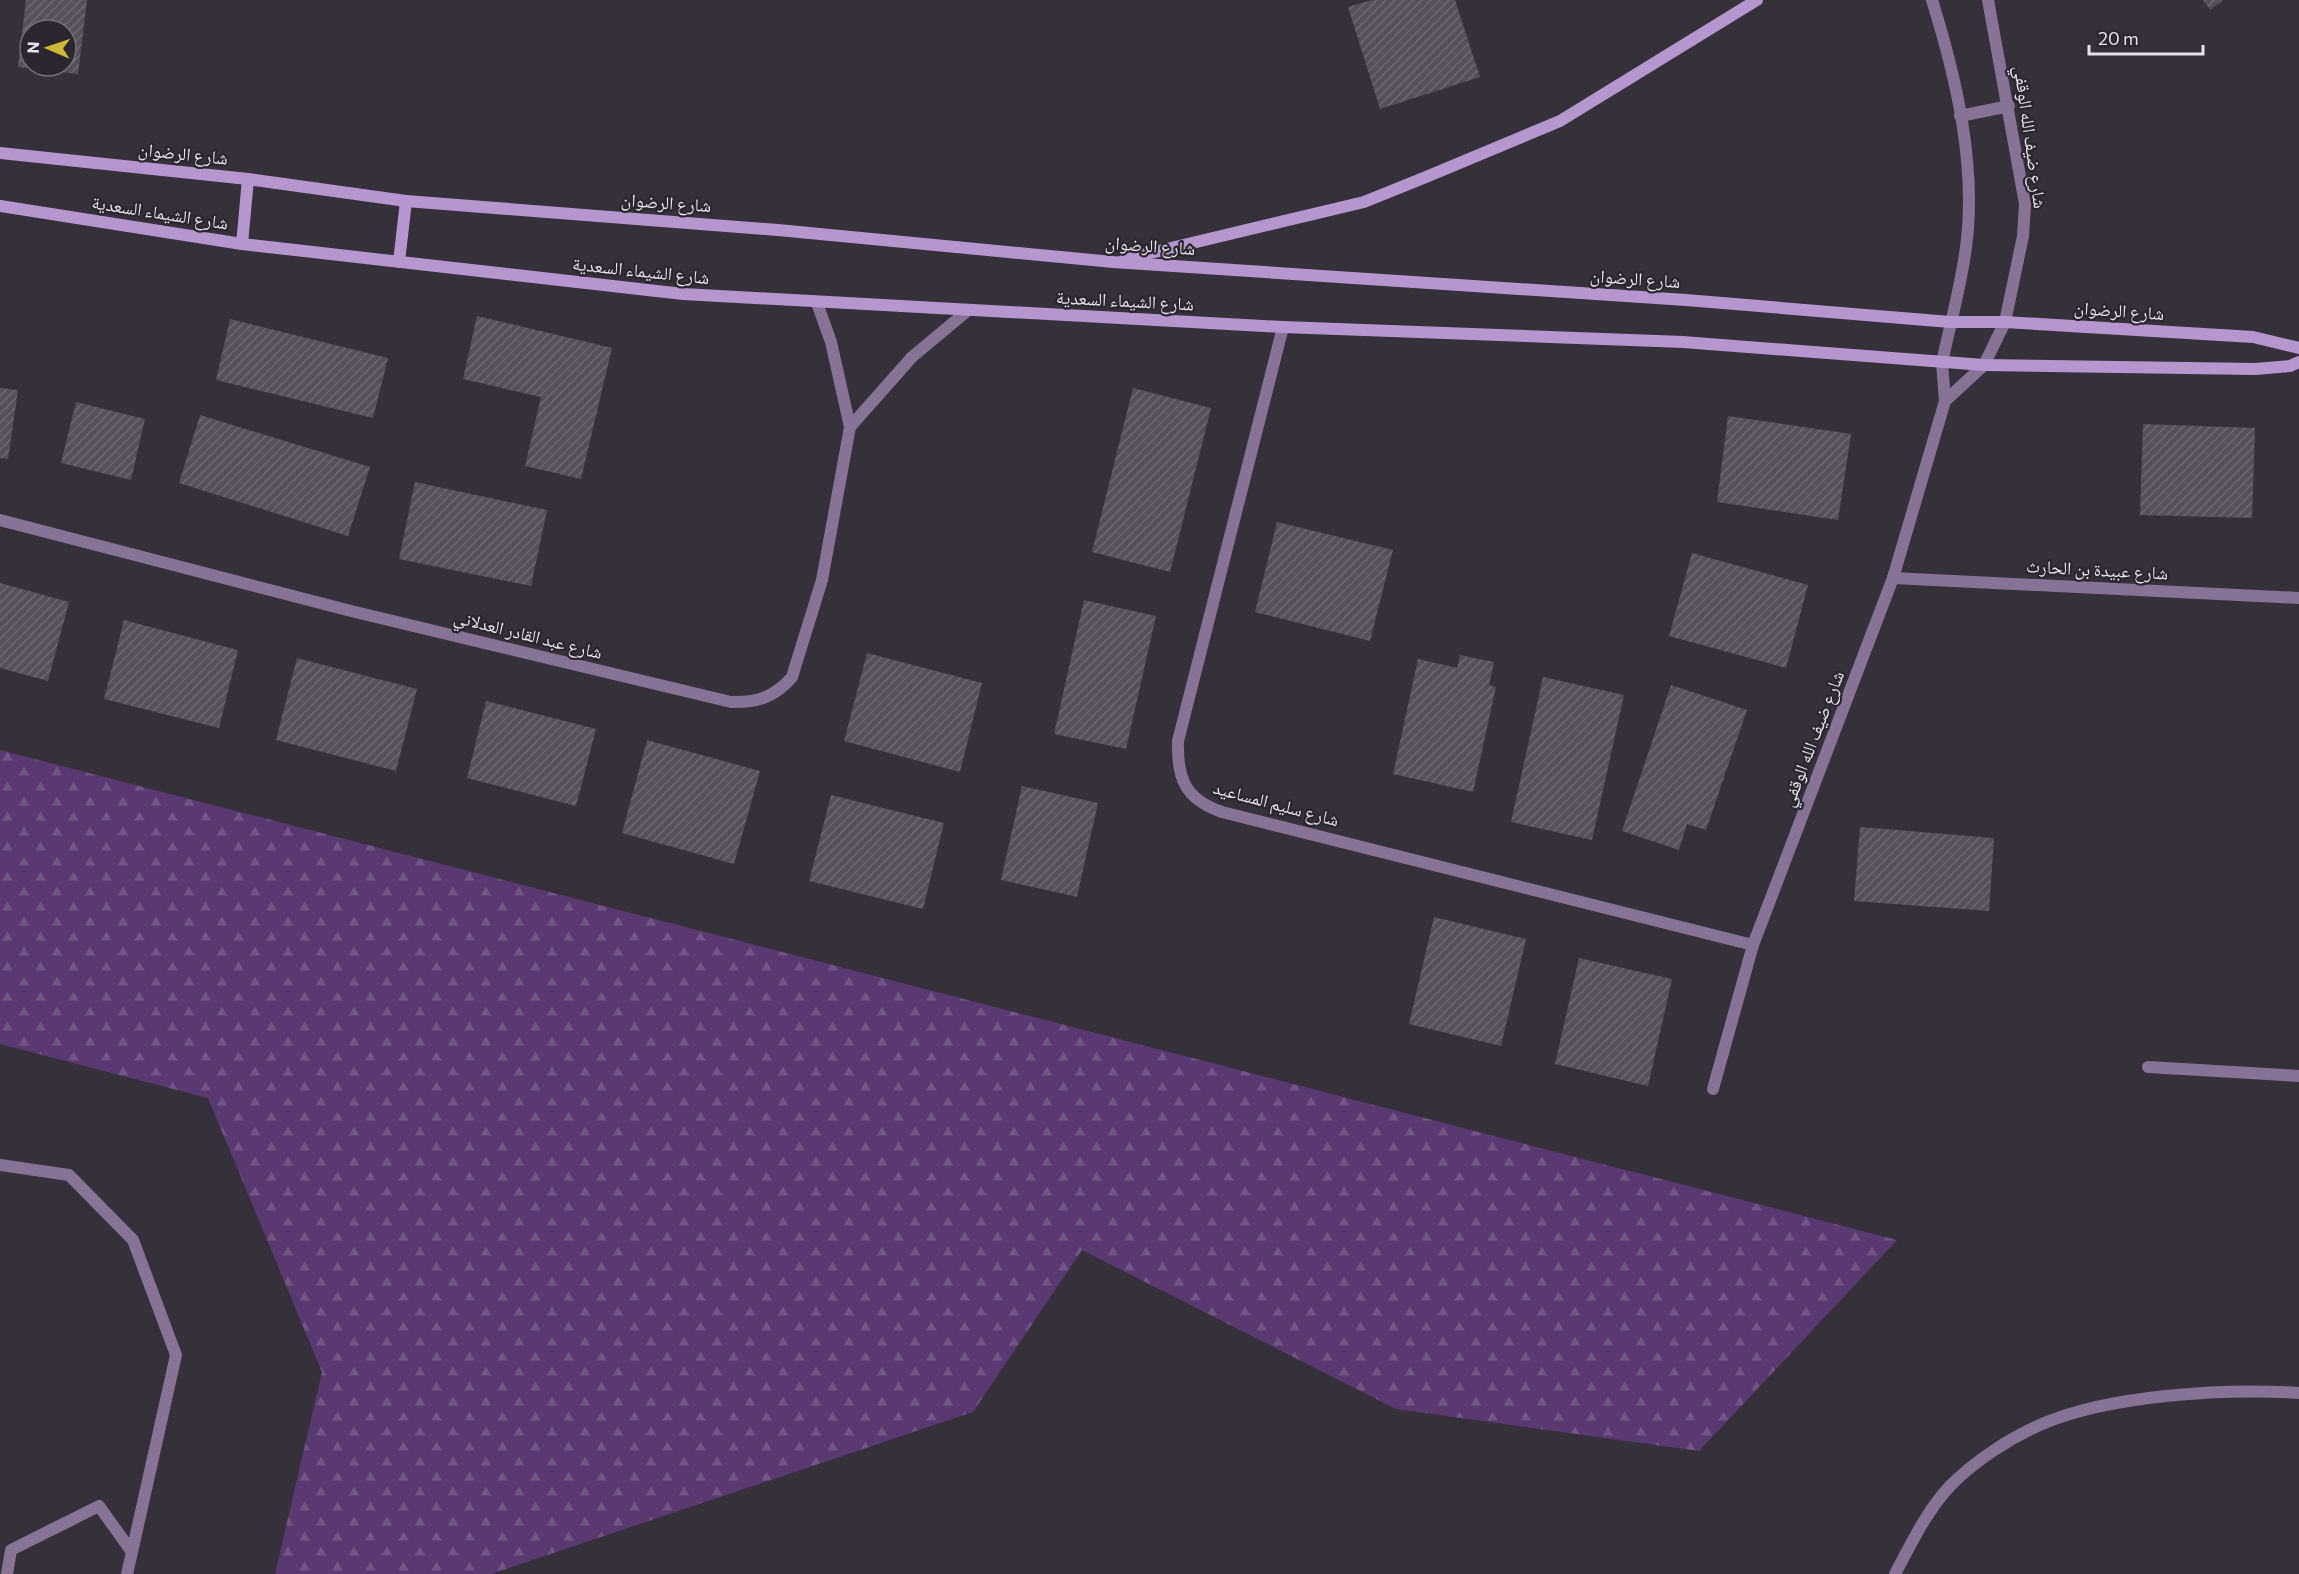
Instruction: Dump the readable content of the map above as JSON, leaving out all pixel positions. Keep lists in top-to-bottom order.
{
  "streets": {
    "main road": ["شارع الرضوان", "شارع الشيماء السعدية"],
    "street": [
      "شارع ضيف الله الوقفي",
      "شارع عبيدة بن الحارث",
      "شارع عبد القادر العدلاني",
      "شارع سليم المساعيد"
    ]
  },
  "crossings": [
    ["شارع ضيف الله الوقفي", "شارع الرضوان"],
    ["شارع ضيف الله الوقفي", "شارع عبيدة بن الحارث"],
    ["شارع ضيف الله الوقفي", "شارع سليم المساعيد"],
    ["شارع الشيماء السعدية", "شارع عبد القادر العدلاني"],
    ["شارع الشيماء السعدية", "شارع سليم المساعيد"]
  ],
  "scale_bar": "20 m",
  "north": "left"
}
